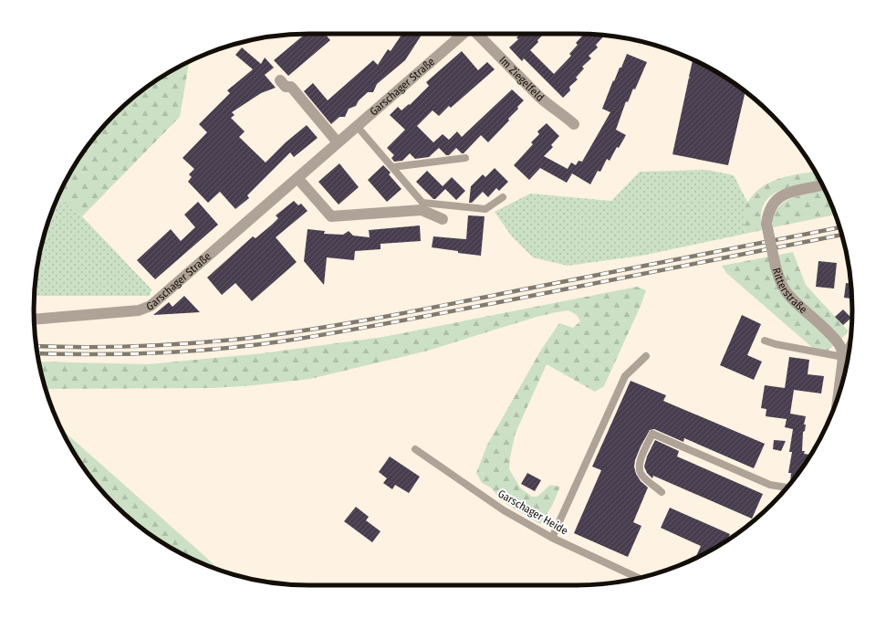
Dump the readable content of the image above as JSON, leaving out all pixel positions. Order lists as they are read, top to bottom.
{
  "streets": {
    "street": ["Im Ziegelfeld", "Garschager Straße", "Ritterstraße"],
    "lane": ["Garschager Heide"]
  }
}
